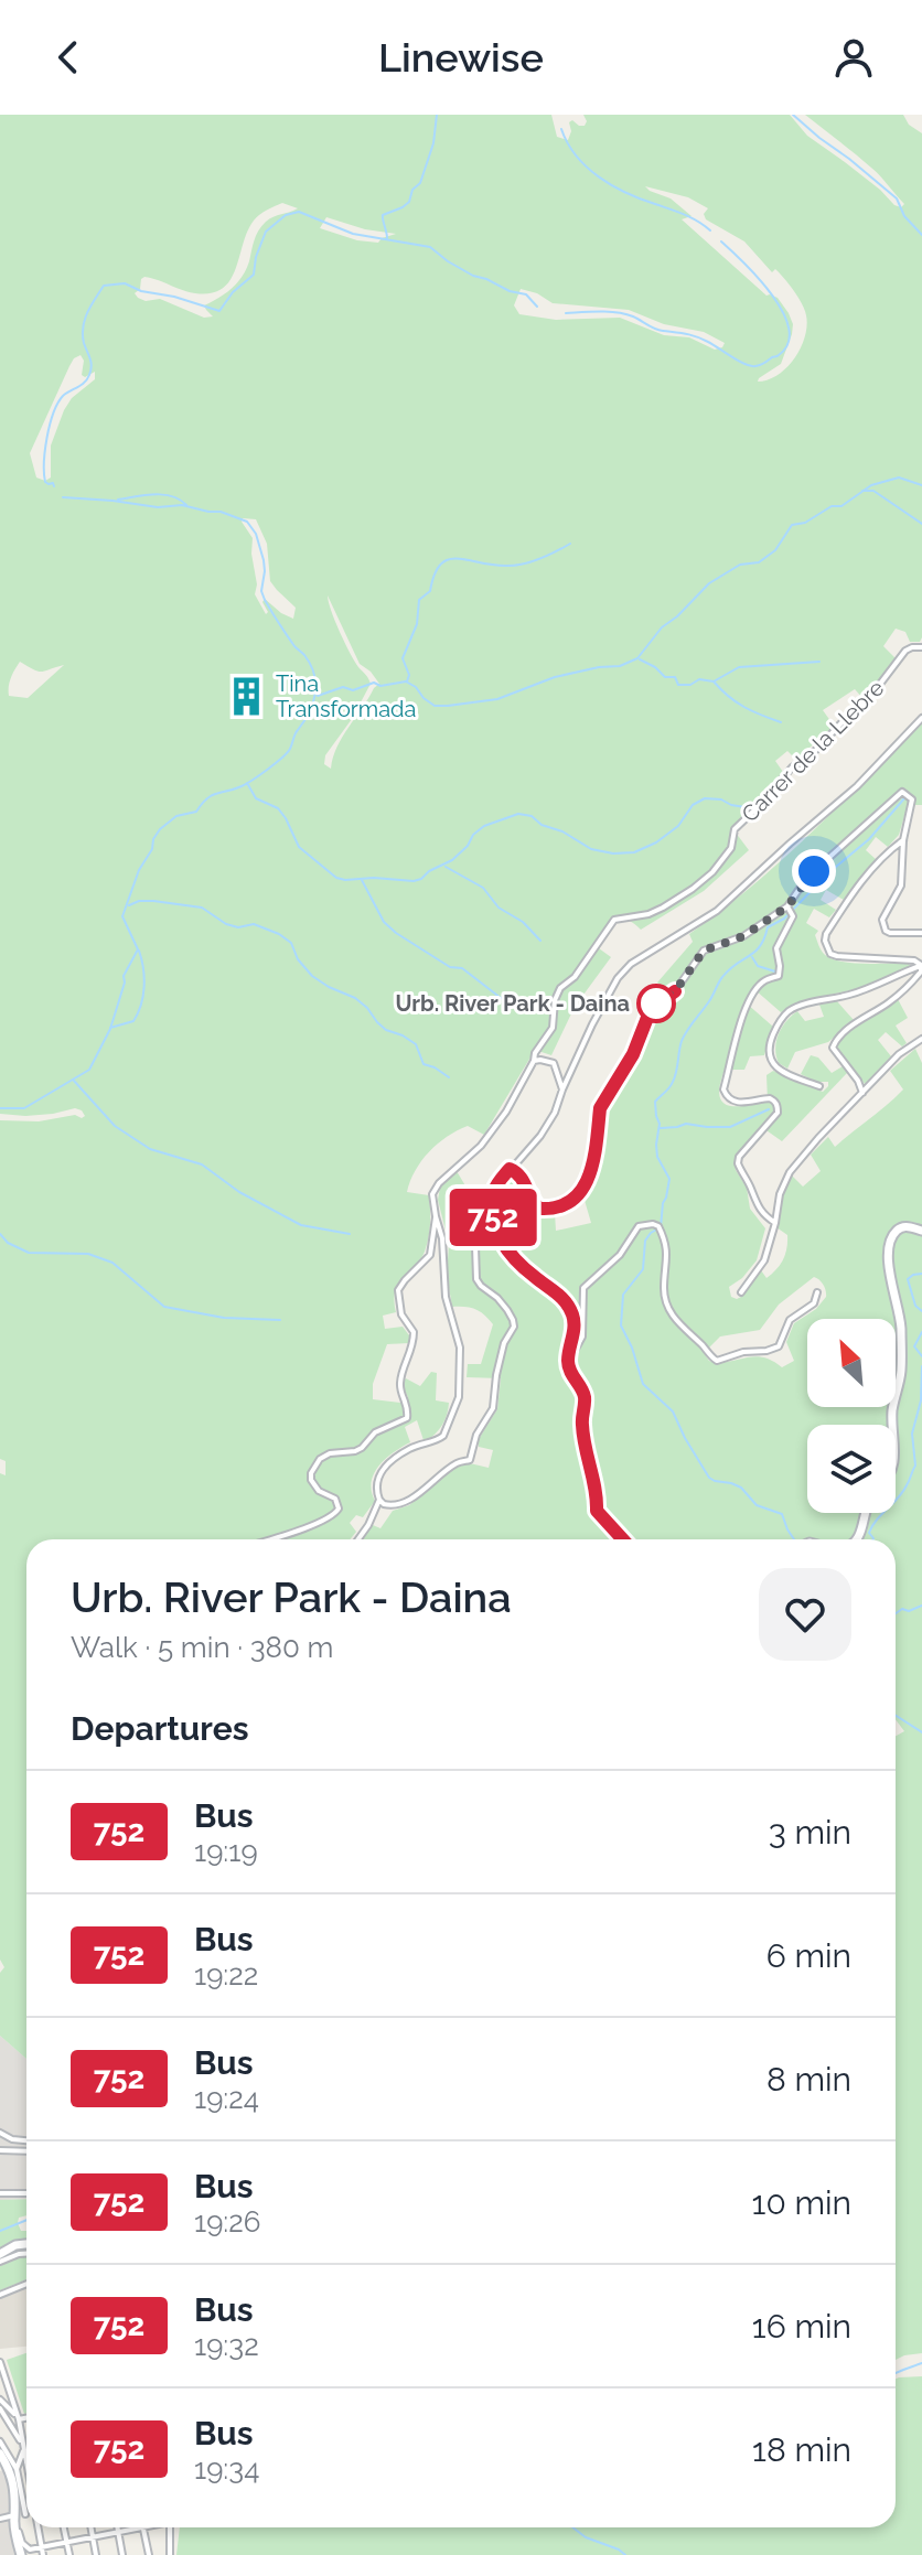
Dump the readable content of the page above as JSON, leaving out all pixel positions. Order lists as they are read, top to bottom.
{
  "streets": {
    "street": ["Carrer de la Llebre"]
  },
  "places": {
    "building": ["Tina Transformada"],
    "other": ["Urb. River Park - Daina"]
  },
  "lines": ["bus line 752"],
  "north": "top left",
  "page": {
    "header": "Linewise",
    "on_map": "752",
    "heading": [
      ["Urb. River Park - Daina", "Walk · 5 min · 380 m"],
      "Departures"
    ],
    "list": [
      {
        "mark": "752",
        "name": "Bus",
        "note": "19:19",
        "value": "3 min"
      },
      {
        "mark": "752",
        "name": "Bus",
        "note": "19:22",
        "value": "6 min"
      },
      {
        "mark": "752",
        "name": "Bus",
        "note": "19:24",
        "value": "8 min"
      },
      {
        "mark": "752",
        "name": "Bus",
        "note": "19:26",
        "value": "10 min"
      },
      {
        "mark": "752",
        "name": "Bus",
        "note": "19:32",
        "value": "16 min"
      },
      {
        "mark": "752",
        "name": "Bus",
        "note": "19:34",
        "value": "18 min"
      }
    ]
  }
}
